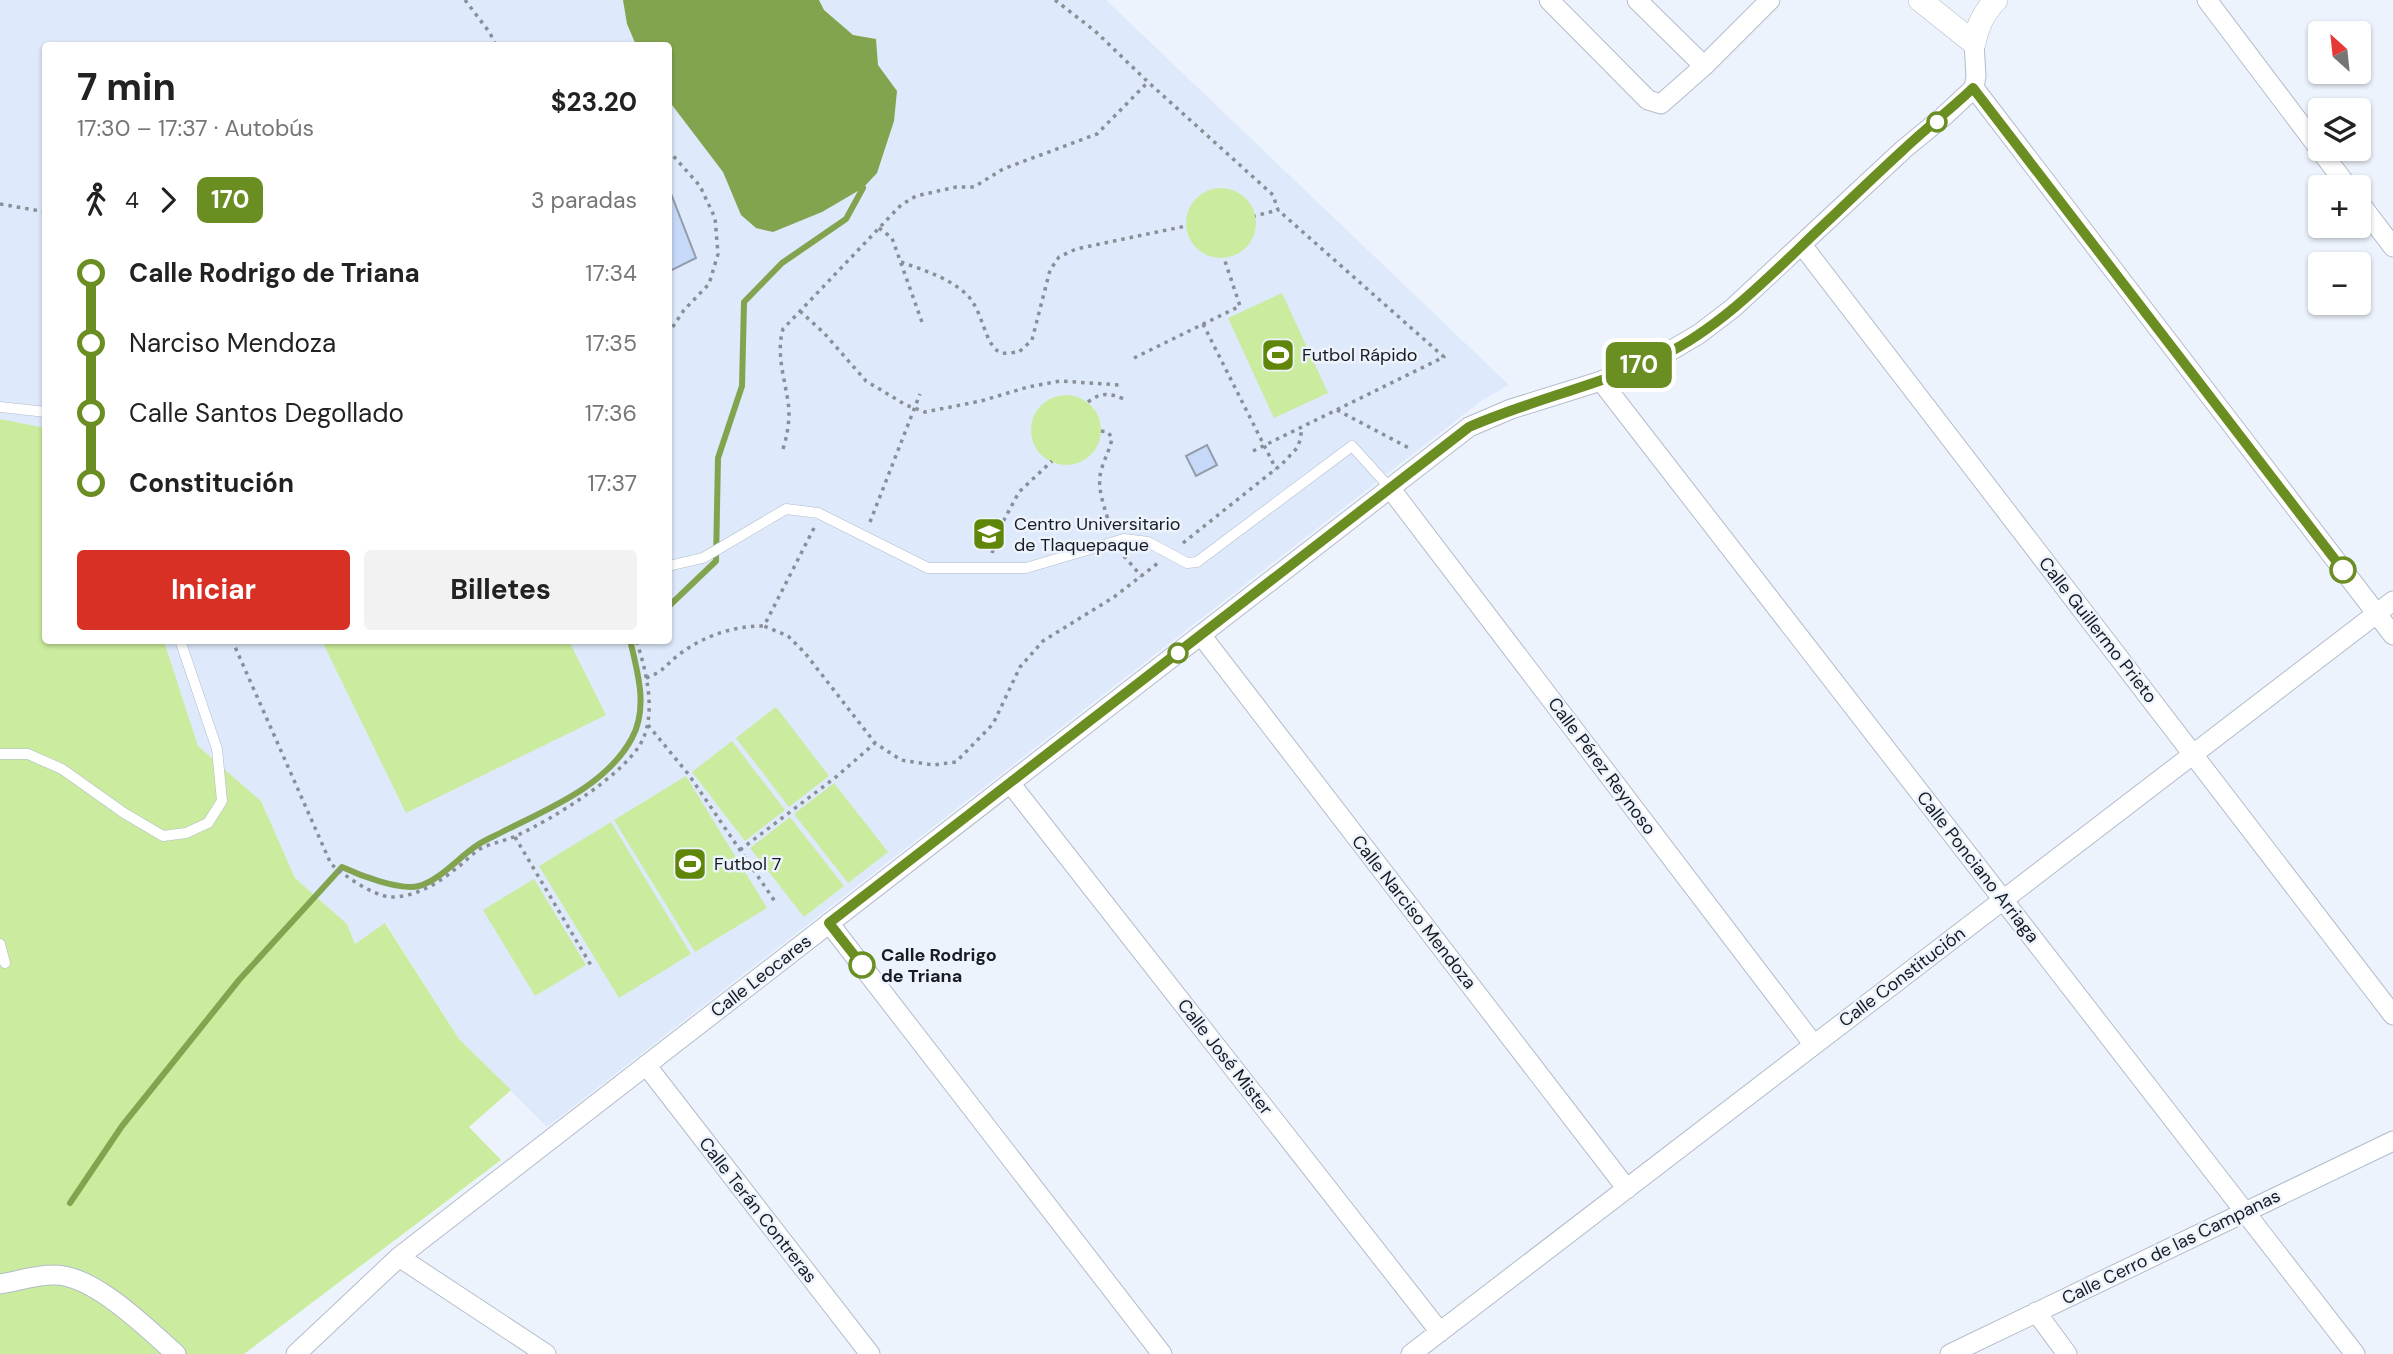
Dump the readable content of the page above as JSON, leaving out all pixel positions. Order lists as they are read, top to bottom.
{
  "streets": {
    "street": [
      "Calle Guillermo Prieto",
      "Calle Pérez Reynoso",
      "Calle Ponciano Arriaga",
      "Calle Narciso Mendoza",
      "Calle Leocares",
      "Calle Constitución",
      "Calle José Mister",
      "Calle Terán Contreras",
      "Calle Cerro de las Campanas"
    ]
  },
  "crossings": [
    ["Calle Guillermo Prieto", "Calle Leocares"],
    ["Calle Guillermo Prieto", "Calle Constitución"],
    ["Calle Pérez Reynoso", "Calle Leocares"],
    ["Calle Pérez Reynoso", "Calle Constitución"],
    ["Calle Ponciano Arriaga", "Calle Leocares"],
    ["Calle Ponciano Arriaga", "Calle Constitución"],
    ["Calle Ponciano Arriaga", "Calle Cerro de las Campanas"],
    ["Calle Narciso Mendoza", "Calle Leocares"],
    ["Calle Narciso Mendoza", "Calle Constitución"],
    ["Calle Leocares", "Calle José Mister"],
    ["Calle Leocares", "Calle Terán Contreras"],
    ["Calle Constitución", "Calle José Mister"]
  ],
  "places": {
    "sports": ["Futbol Rápido", "Futbol 7"],
    "school or university": ["Centro Universitario de Tlaquepaque"],
    "other": ["Calle Rodrigo de Triana"]
  },
  "lines": ["bus line 170"],
  "north": "top left",
  "page": {
    "on_map": "170",
    "map_buttons": ["+", "−"],
    "heading": ["7 min", "17:30 – 17:37 · Autobús", "$23.20"],
    "legs": ["4", "170", "3 paradas"],
    "list": [
      {
        "name": "Calle Rodrigo de Triana",
        "value": "17:34"
      },
      {
        "name": "Narciso Mendoza",
        "value": "17:35"
      },
      {
        "name": "Calle Santos Degollado",
        "value": "17:36"
      },
      {
        "name": "Constitución",
        "value": "17:37"
      }
    ],
    "buttons": ["Iniciar", "Billetes"]
  }
}
